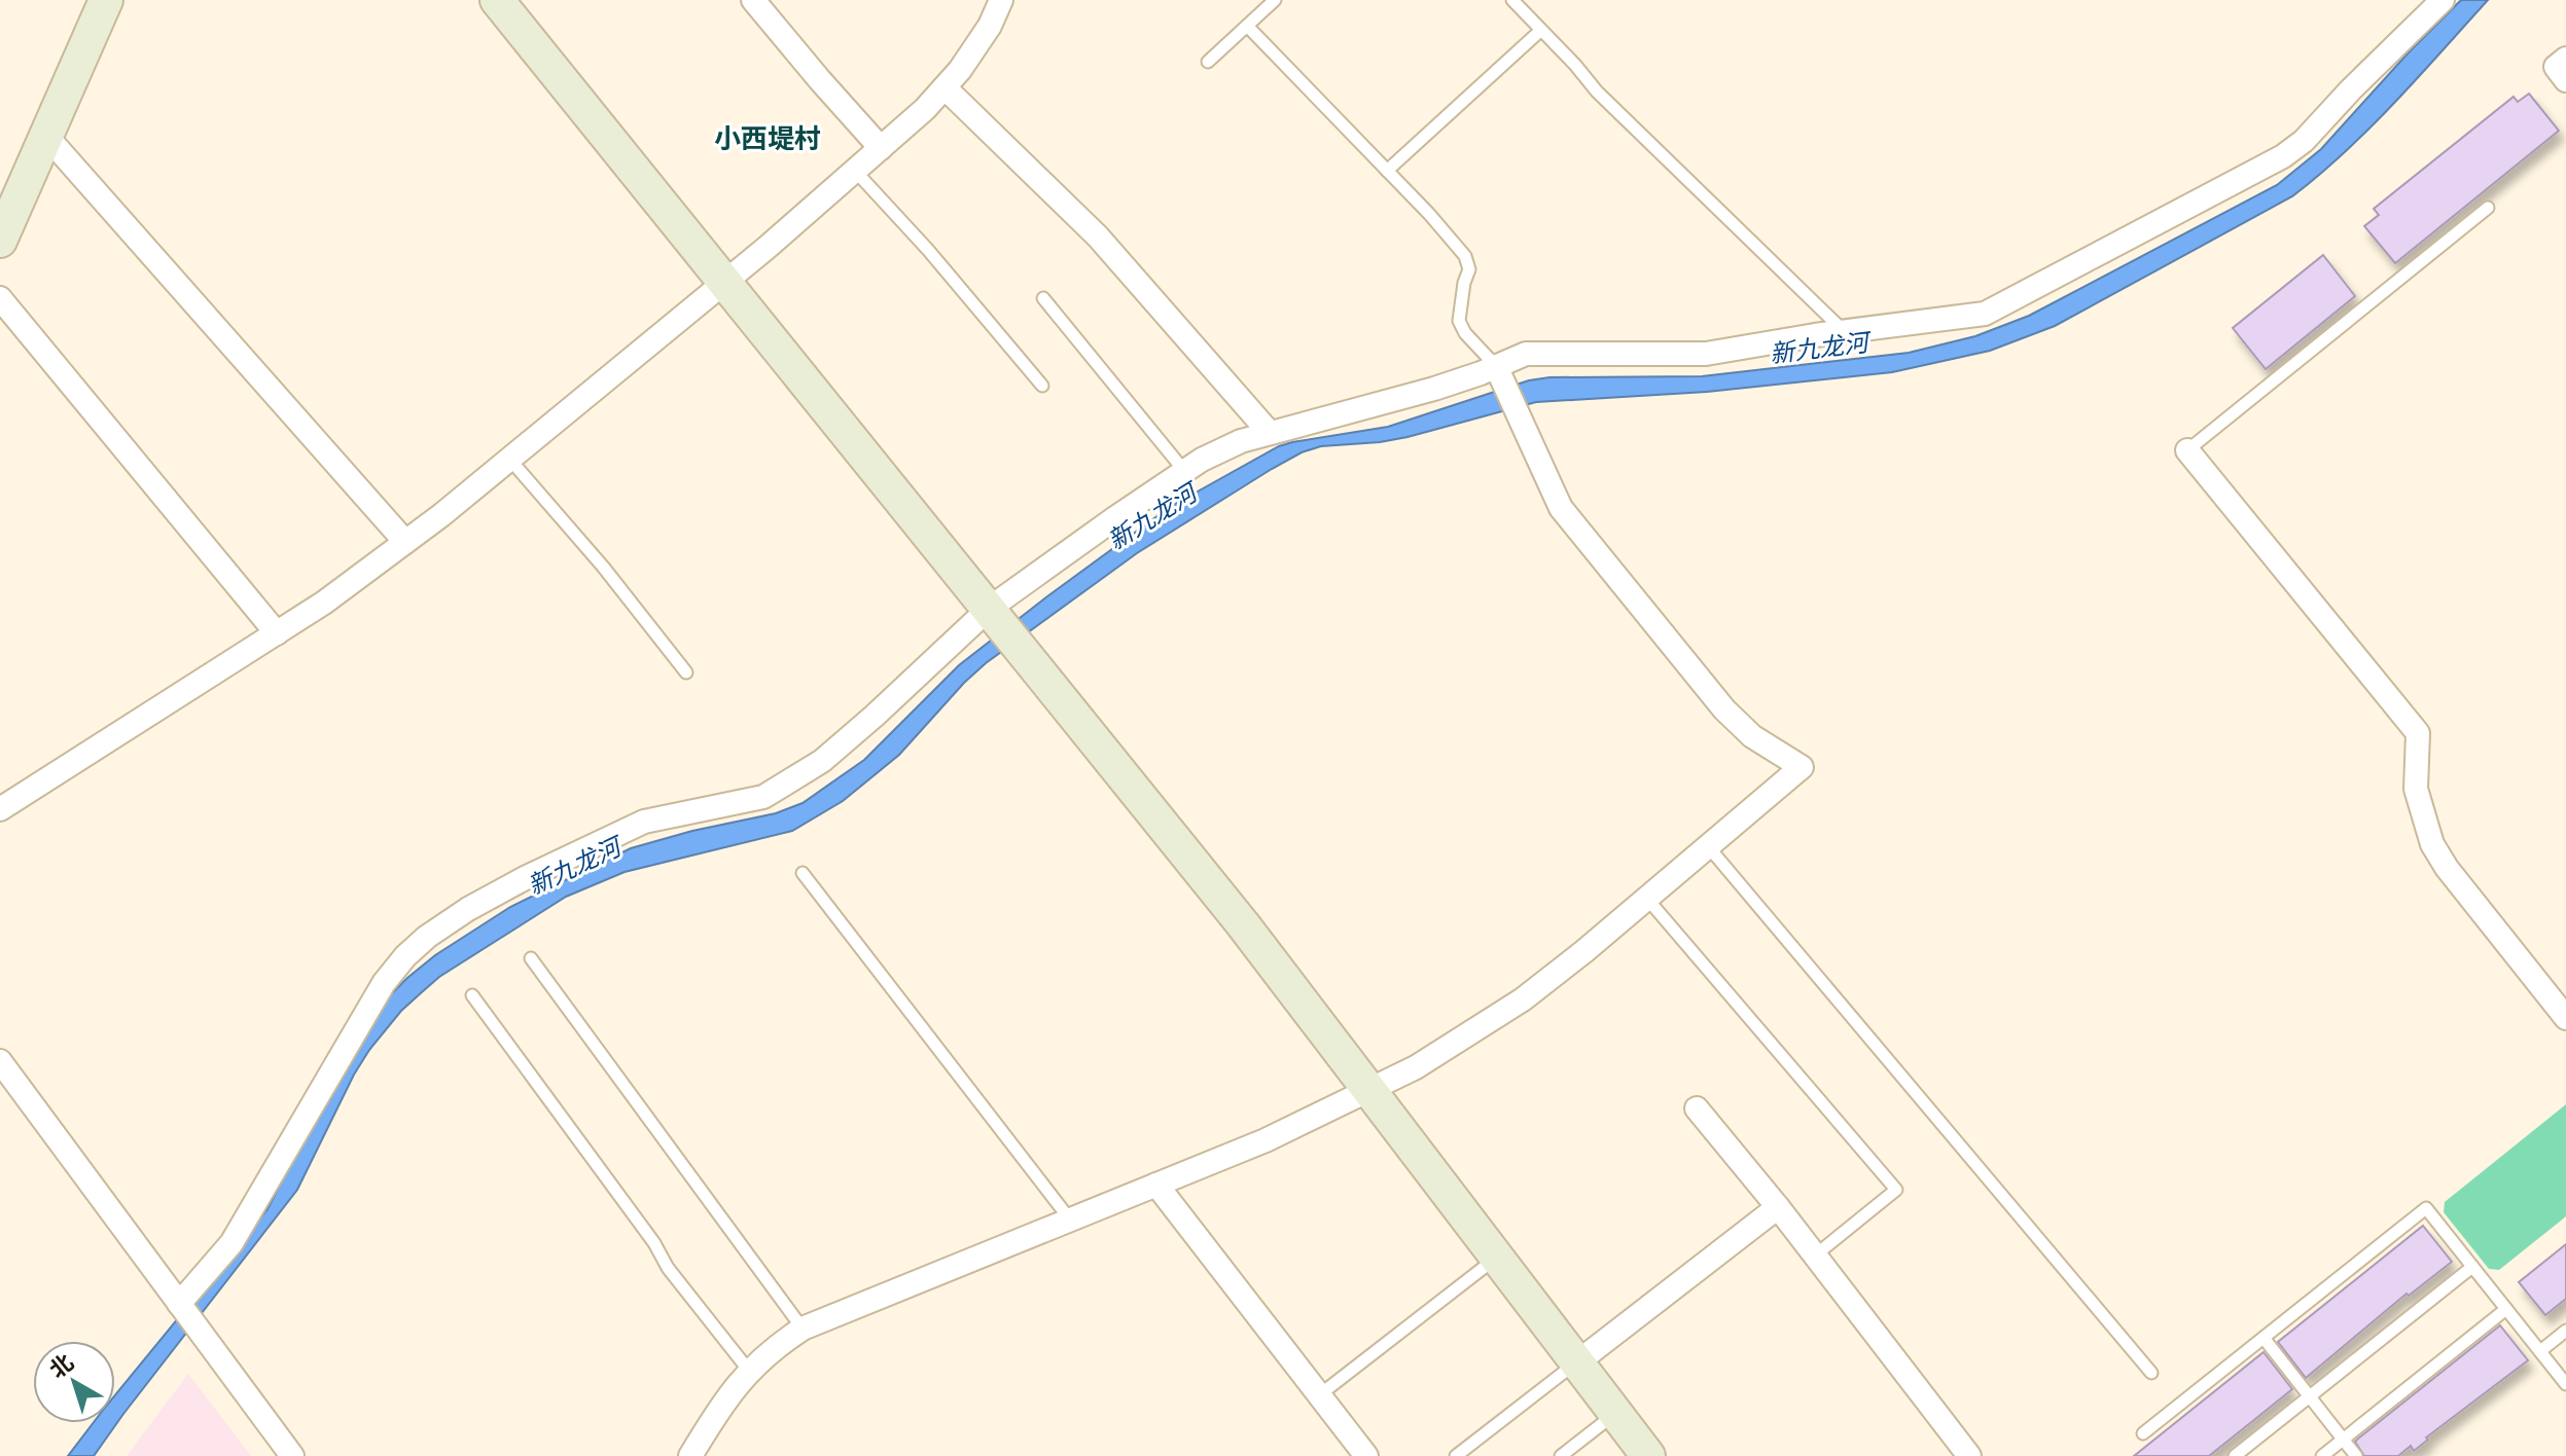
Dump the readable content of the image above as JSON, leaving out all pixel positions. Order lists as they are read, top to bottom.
{
  "districts": ["小西堤村"],
  "water": ["新九龙河"],
  "north": "top left"
}
